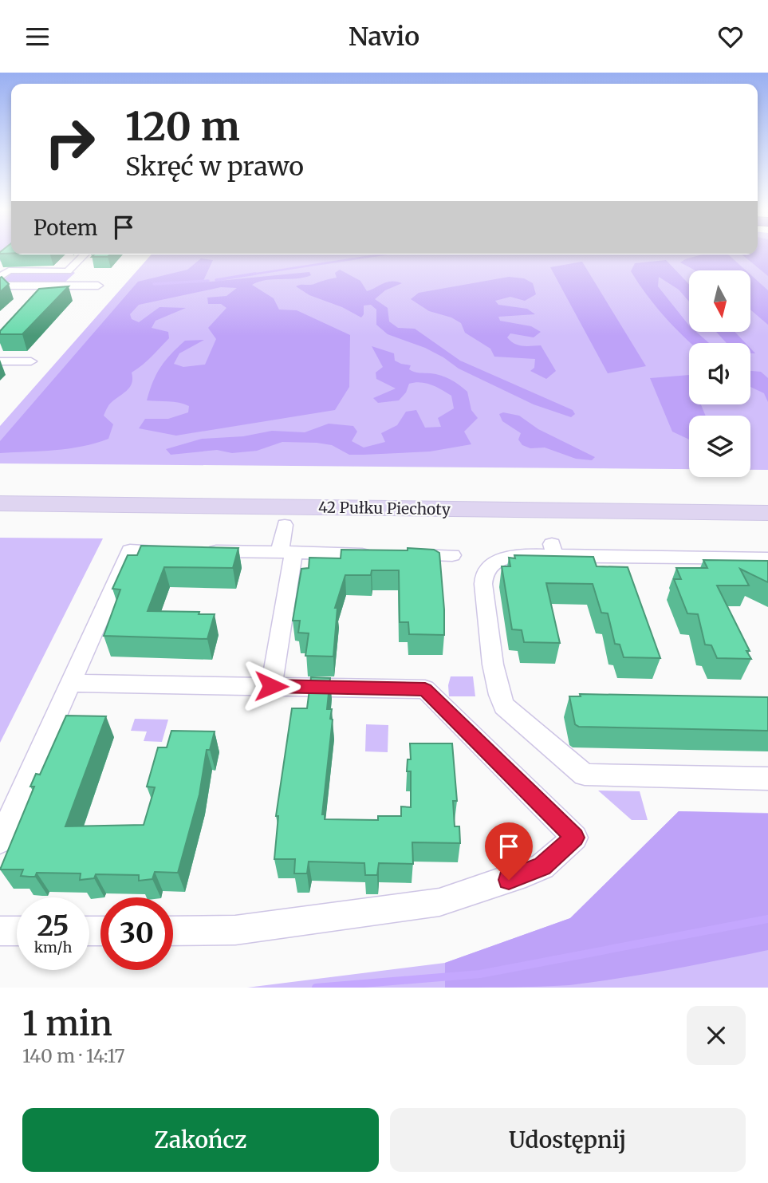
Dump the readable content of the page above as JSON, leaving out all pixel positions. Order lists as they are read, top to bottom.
{
  "streets": {
    "street": ["42 Pułku Piechoty"]
  },
  "north": "bottom",
  "page": {
    "header": "Navio",
    "turn": ["120 m", "Skręć w prawo"],
    "then": "Potem",
    "speed": "25 km/h",
    "limit": "30",
    "heading": ["1 min", "140 m · 14:17"],
    "buttons": ["Zakończ", "Udostępnij"]
  }
}
